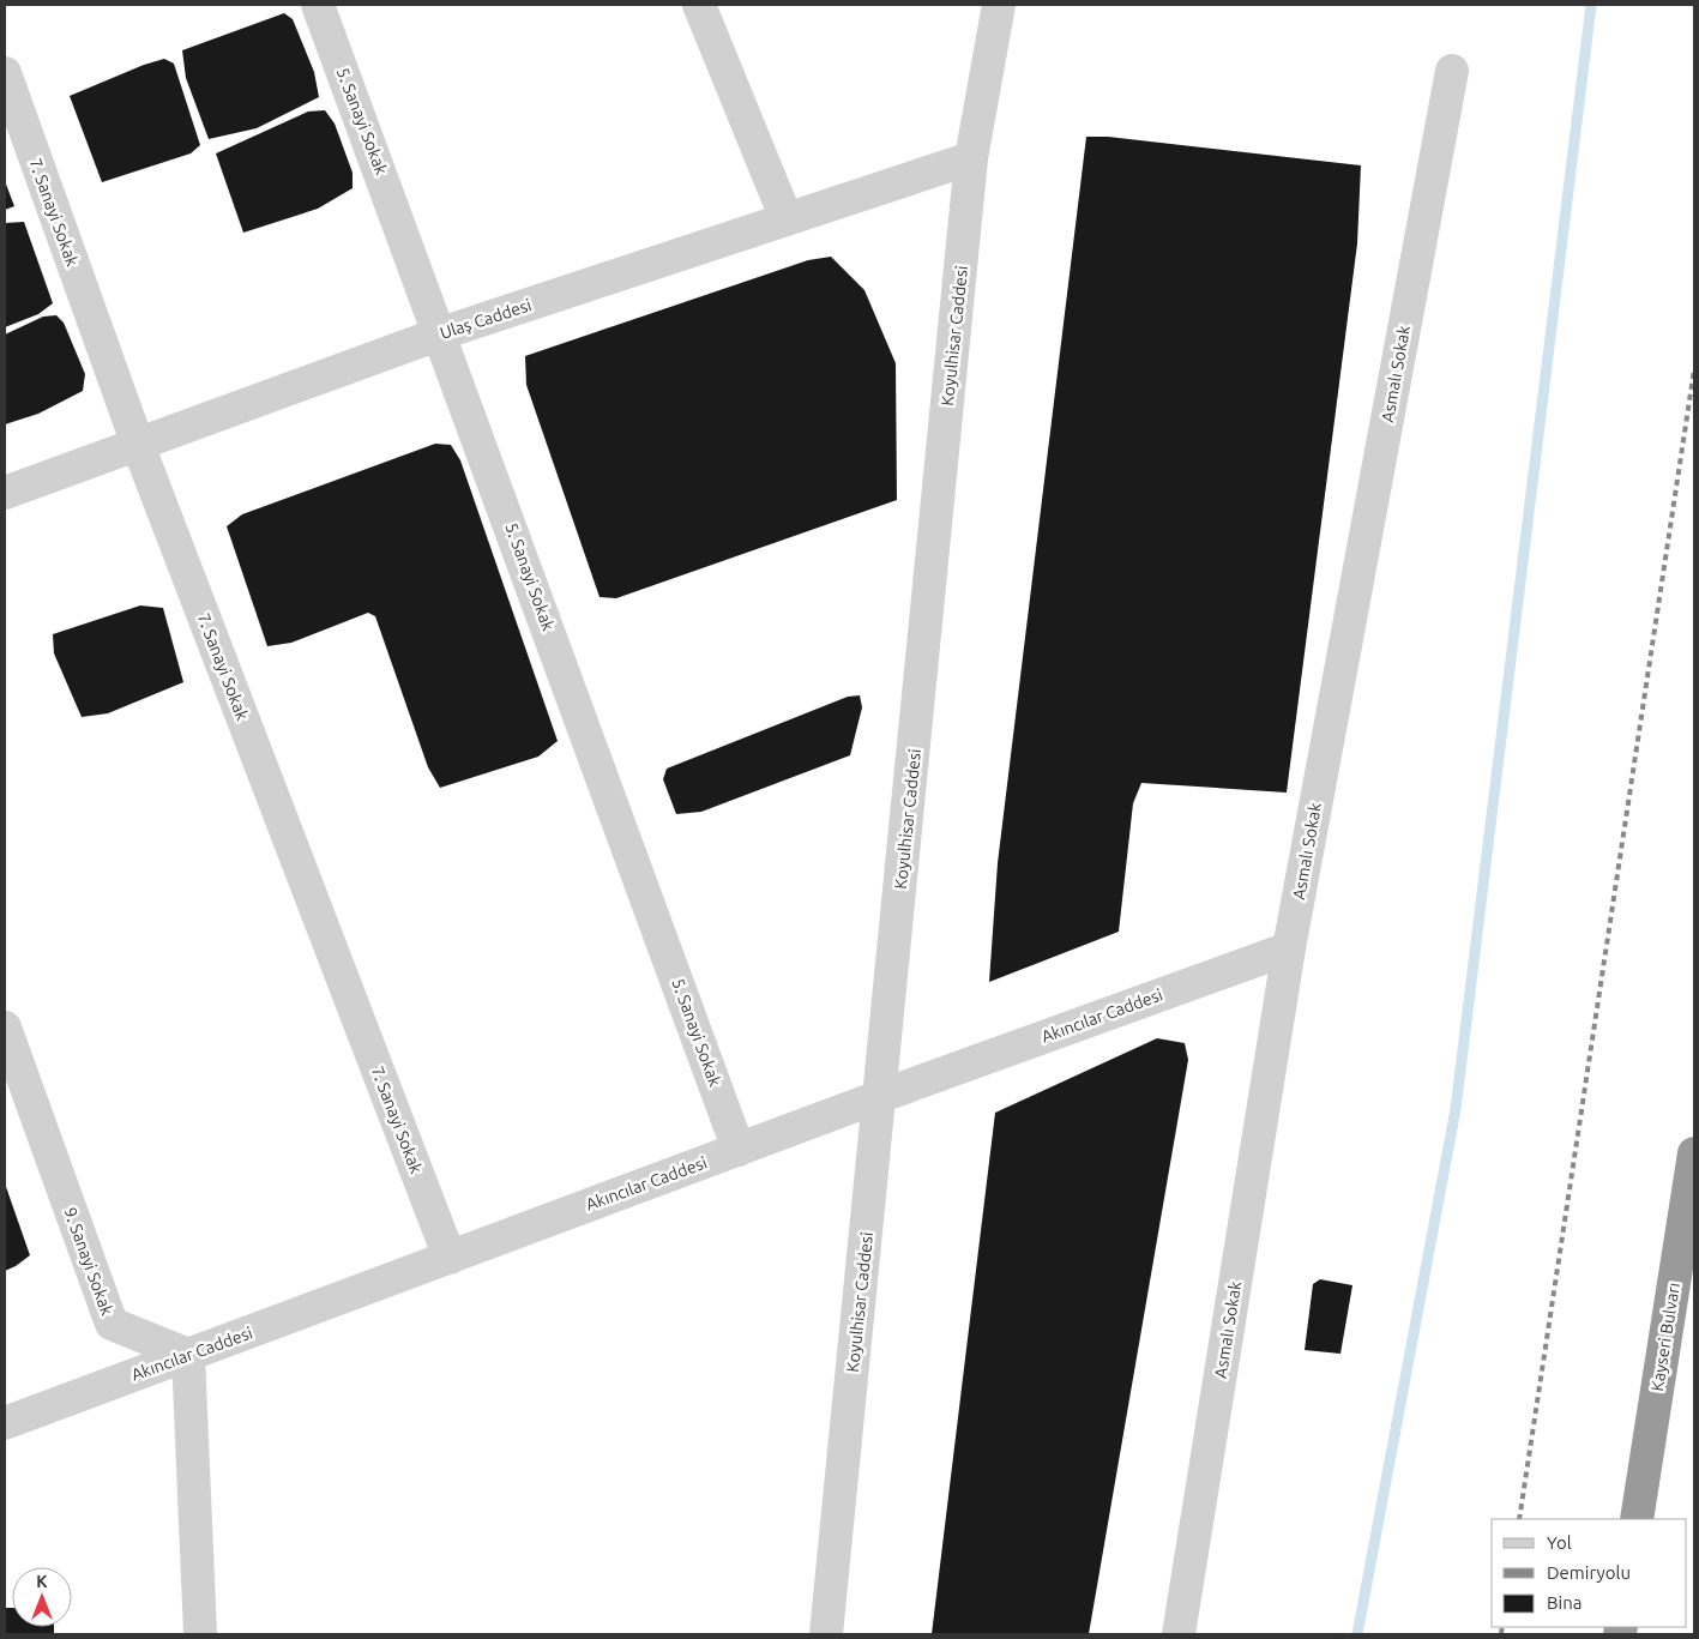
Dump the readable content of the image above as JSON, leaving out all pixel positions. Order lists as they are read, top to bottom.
{
  "streets": {
    "highway": ["Kayseri Bulvarı"],
    "street": [
      "5. Sanayi Sokak",
      "7. Sanayi Sokak",
      "Ulaş Caddesi",
      "Koyulhisar Caddesi",
      "Asmalı Sokak",
      "Akıncılar Caddesi",
      "9. Sanayi Sokak"
    ]
  },
  "crossings": [
    ["5. Sanayi Sokak", "Ulaş Caddesi"],
    ["5. Sanayi Sokak", "Akıncılar Caddesi"],
    ["7. Sanayi Sokak", "Ulaş Caddesi"],
    ["7. Sanayi Sokak", "Akıncılar Caddesi"],
    ["Ulaş Caddesi", "Koyulhisar Caddesi"],
    ["Koyulhisar Caddesi", "Akıncılar Caddesi"],
    ["Asmalı Sokak", "Akıncılar Caddesi"],
    ["Akıncılar Caddesi", "9. Sanayi Sokak"]
  ],
  "legend": ["Yol", "Demiryolu", "Bina"],
  "north": "top"
}
